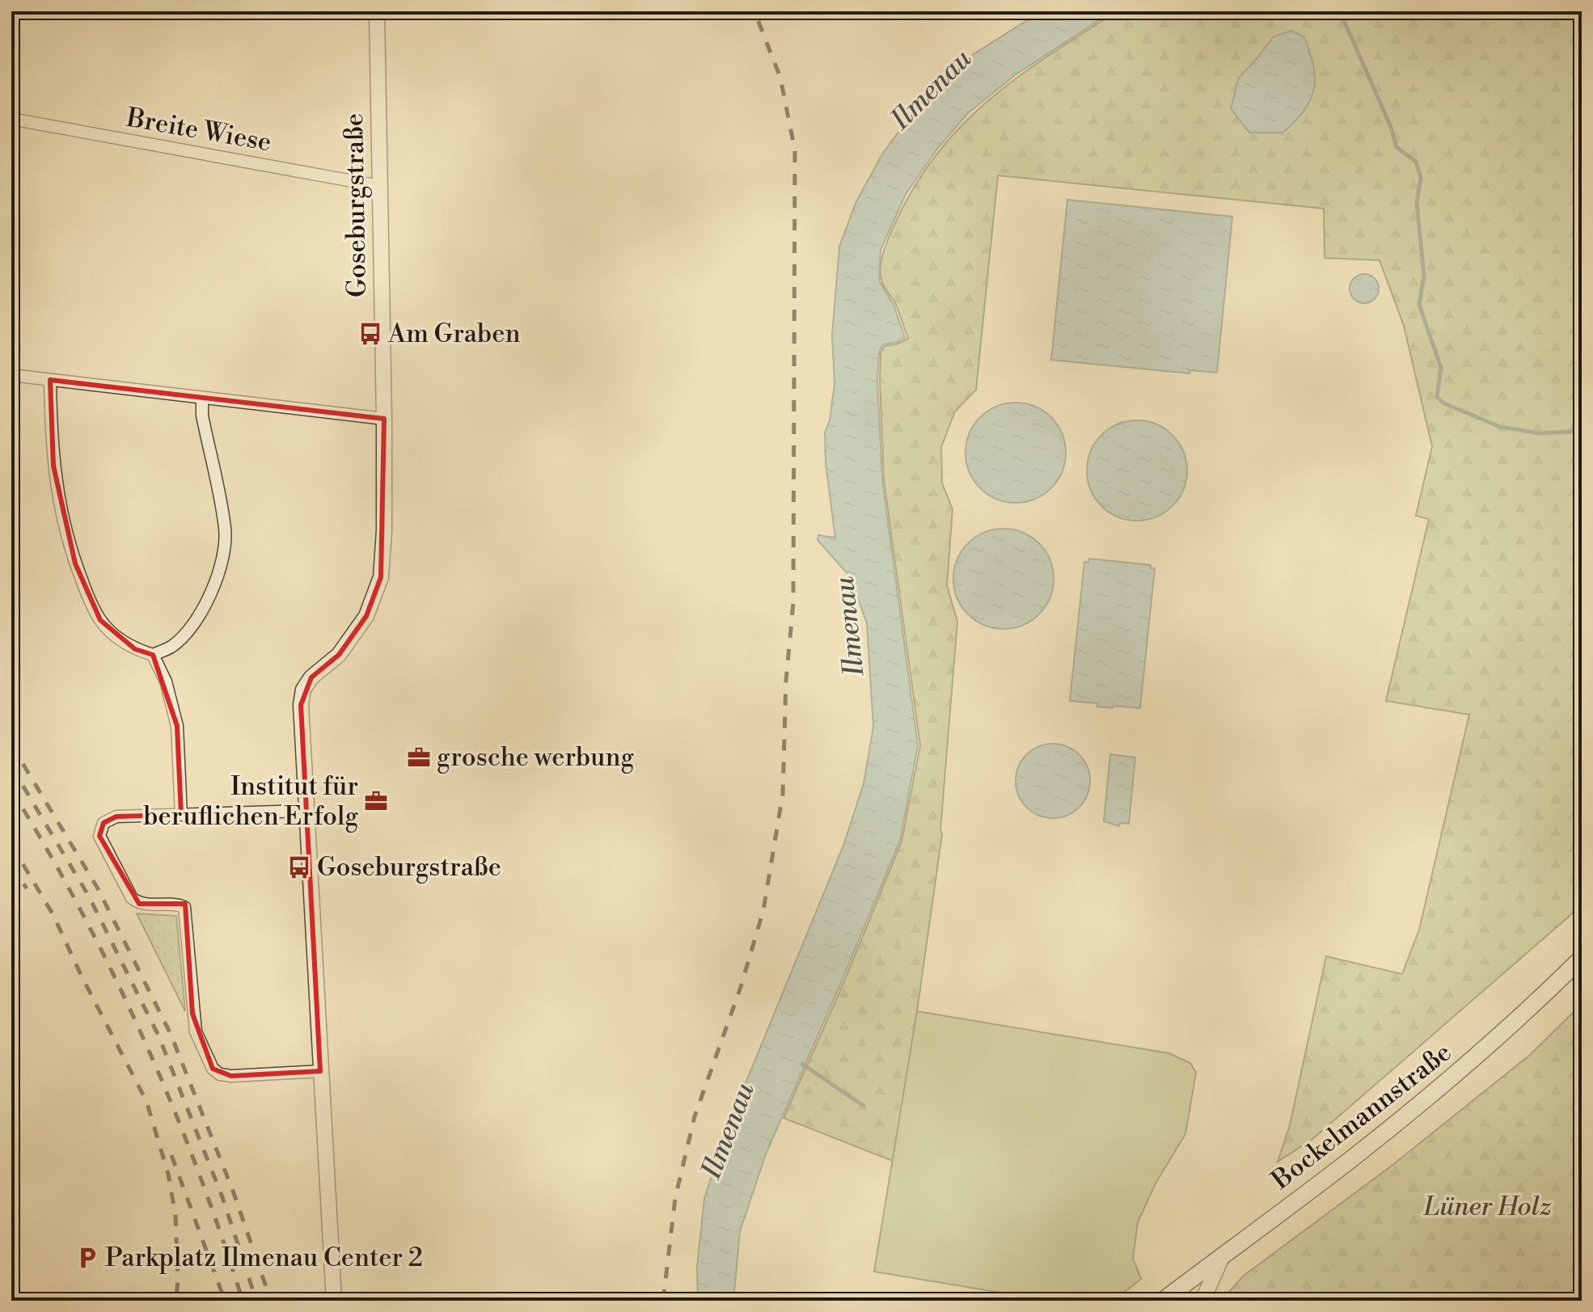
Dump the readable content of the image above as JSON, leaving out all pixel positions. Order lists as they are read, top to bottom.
{
  "streets": {
    "main road": ["Bockelmannstraße"],
    "street": ["Breite Wiese", "Goseburgstraße"]
  },
  "crossings": [
    ["Breite Wiese", "Goseburgstraße"]
  ],
  "water": ["Ilmenau"],
  "parks": ["Lüner Holz"],
  "places": {
    "bus stop": ["Am Graben", "Goseburgstraße"],
    "office": ["grosche werbung", "Institut für beruflichen Erfolg"],
    "parking": ["Parkplatz Ilmenau Center 2"]
  }
}
